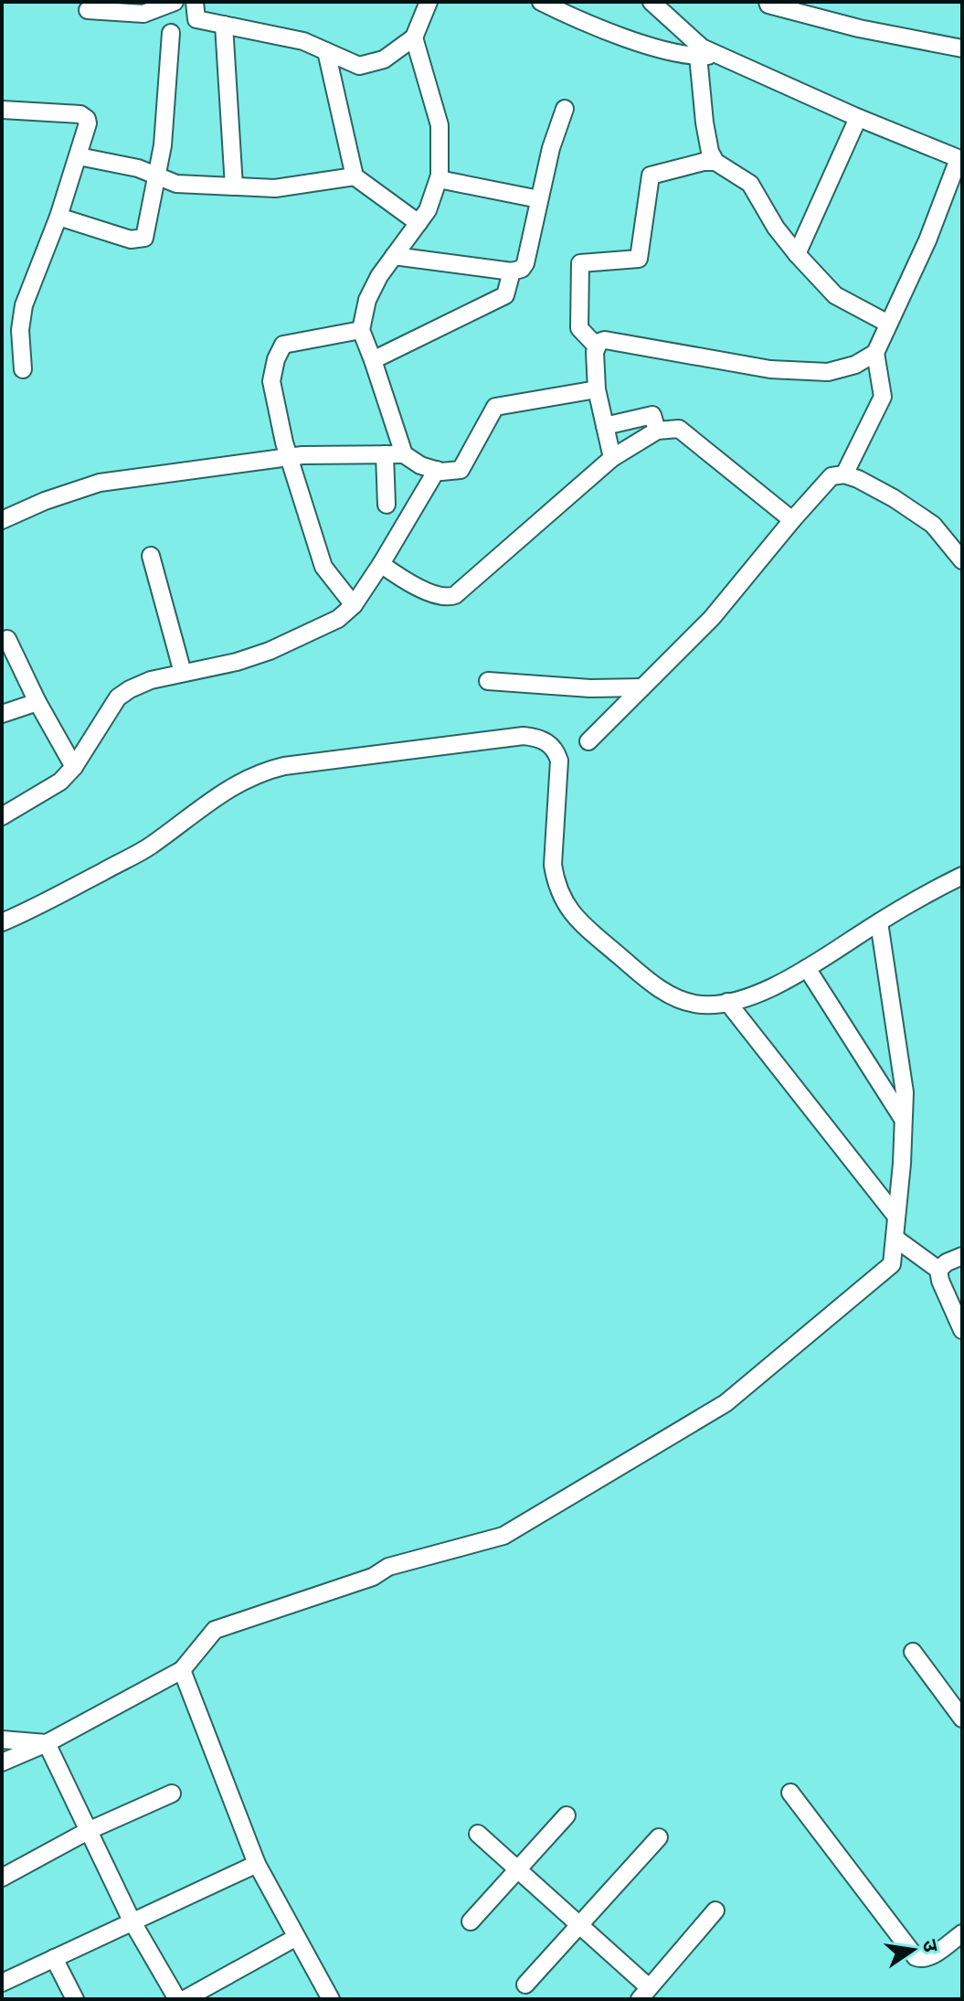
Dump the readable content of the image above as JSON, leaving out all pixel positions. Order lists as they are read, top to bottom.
{
  "north": "right"
}
